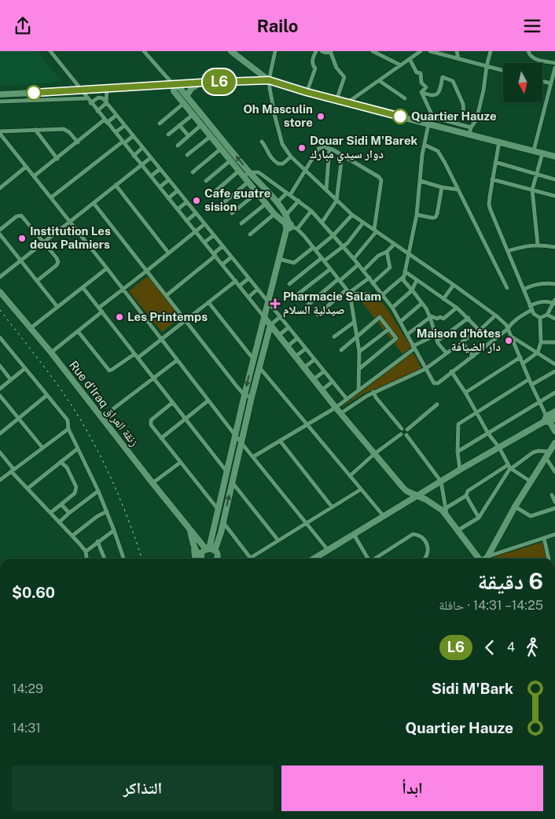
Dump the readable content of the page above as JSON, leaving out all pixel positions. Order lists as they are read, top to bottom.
{
  "streets": {
    "street": ["Rue d'Iraq زنقة العراق"]
  },
  "places": {
    "other": [
      "Oh Masculin store",
      "Quartier Hauze",
      "Douar Sidi M'Barek دوار سيدي مبارك",
      "Cafe guatre sision",
      "Institution Les deux Palmiers",
      "Les Printemps",
      "Maison d'hôtes دار الضيافة"
    ],
    "health": ["Pharmacie Salam صيدلية السلام"]
  },
  "lines": ["bus line L6"],
  "north": "bottom",
  "page": {
    "header": "Railo",
    "on_map": "L6",
    "heading": ["6 دقيقة", "14:25 – 14:31 · حافلة", "$0.60"],
    "legs": ["4", "L6"],
    "list": [
      {
        "name": "Sidi M'Bark",
        "value": "14:29"
      },
      {
        "name": "Quartier Hauze",
        "value": "14:31"
      }
    ],
    "buttons": ["ابدأ", "التذاكر"]
  }
}
